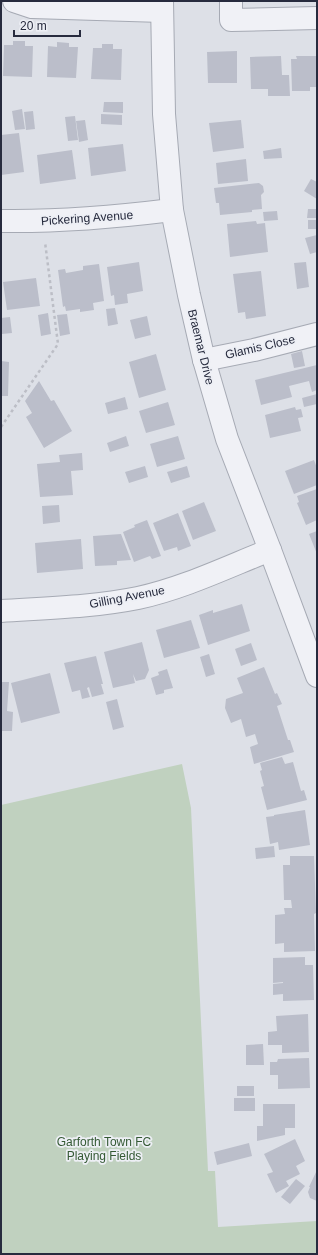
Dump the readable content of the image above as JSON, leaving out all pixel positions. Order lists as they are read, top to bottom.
{
  "streets": {
    "street": [
      "Pickering Avenue",
      "Braemar Drive",
      "Glamis Close",
      "Gilling Avenue"
    ]
  },
  "crossings": [
    ["Pickering Avenue", "Braemar Drive"],
    ["Braemar Drive", "Glamis Close"],
    ["Braemar Drive", "Gilling Avenue"]
  ],
  "parks": ["Garforth Town FC Playing Fields"],
  "scale_bar": "20 m"
}
